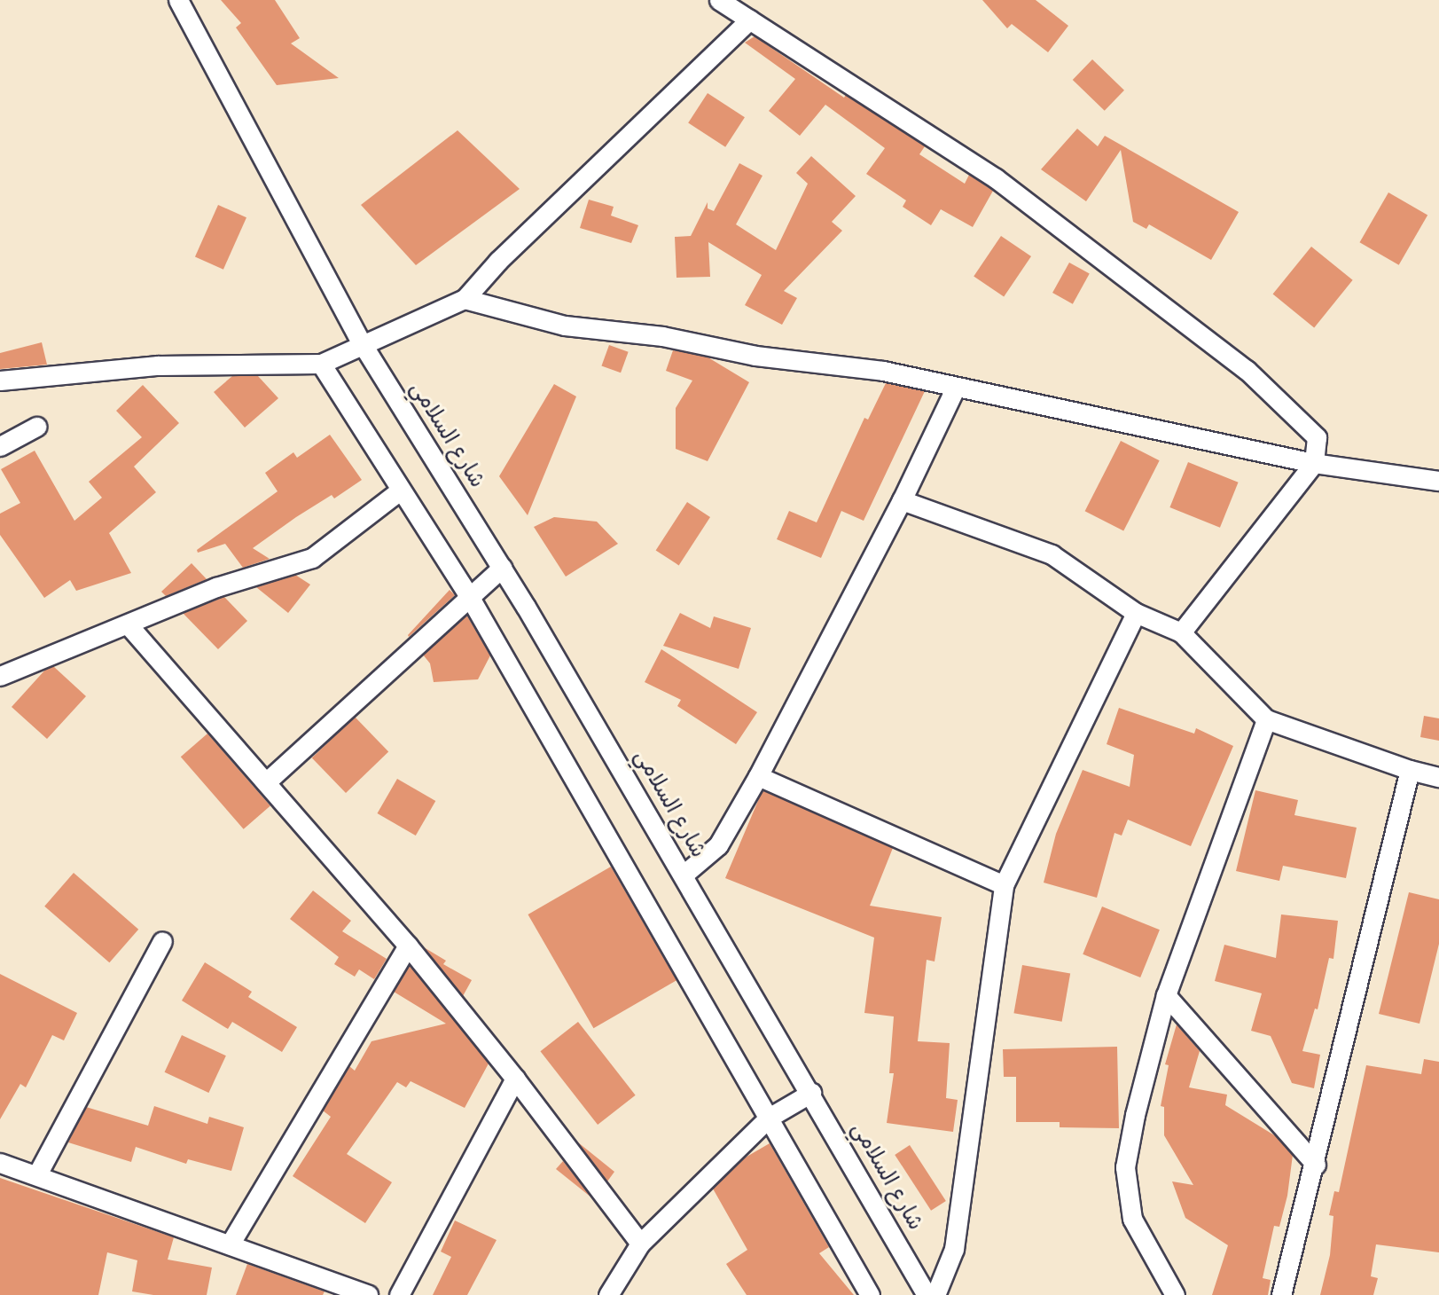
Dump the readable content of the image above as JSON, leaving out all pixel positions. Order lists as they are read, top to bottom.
{
  "streets": {
    "street": ["شارع السلامي"]
  }
}
